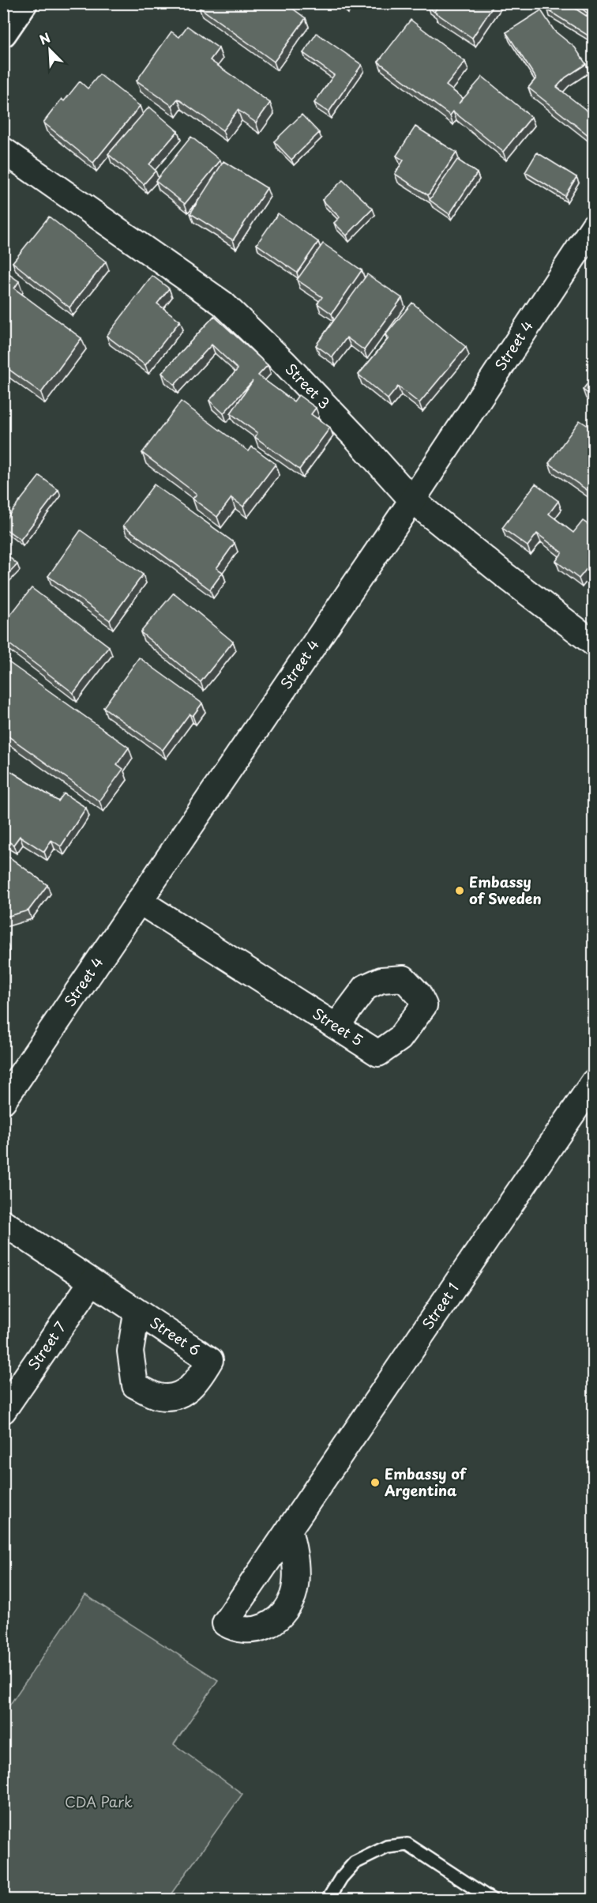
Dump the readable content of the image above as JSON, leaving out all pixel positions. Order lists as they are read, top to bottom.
{
  "streets": {
    "street": [
      "Street 4",
      "Street 3",
      "Street 5",
      "Street 1",
      "Street 6",
      "Street 7"
    ]
  },
  "crossings": [
    ["Street 4", "Street 3"],
    ["Street 4", "Street 5"],
    ["Street 6", "Street 7"]
  ],
  "parks": ["CDA Park"],
  "places": ["Embassy of Sweden", "Embassy of Argentina"],
  "north": "top left"
}
